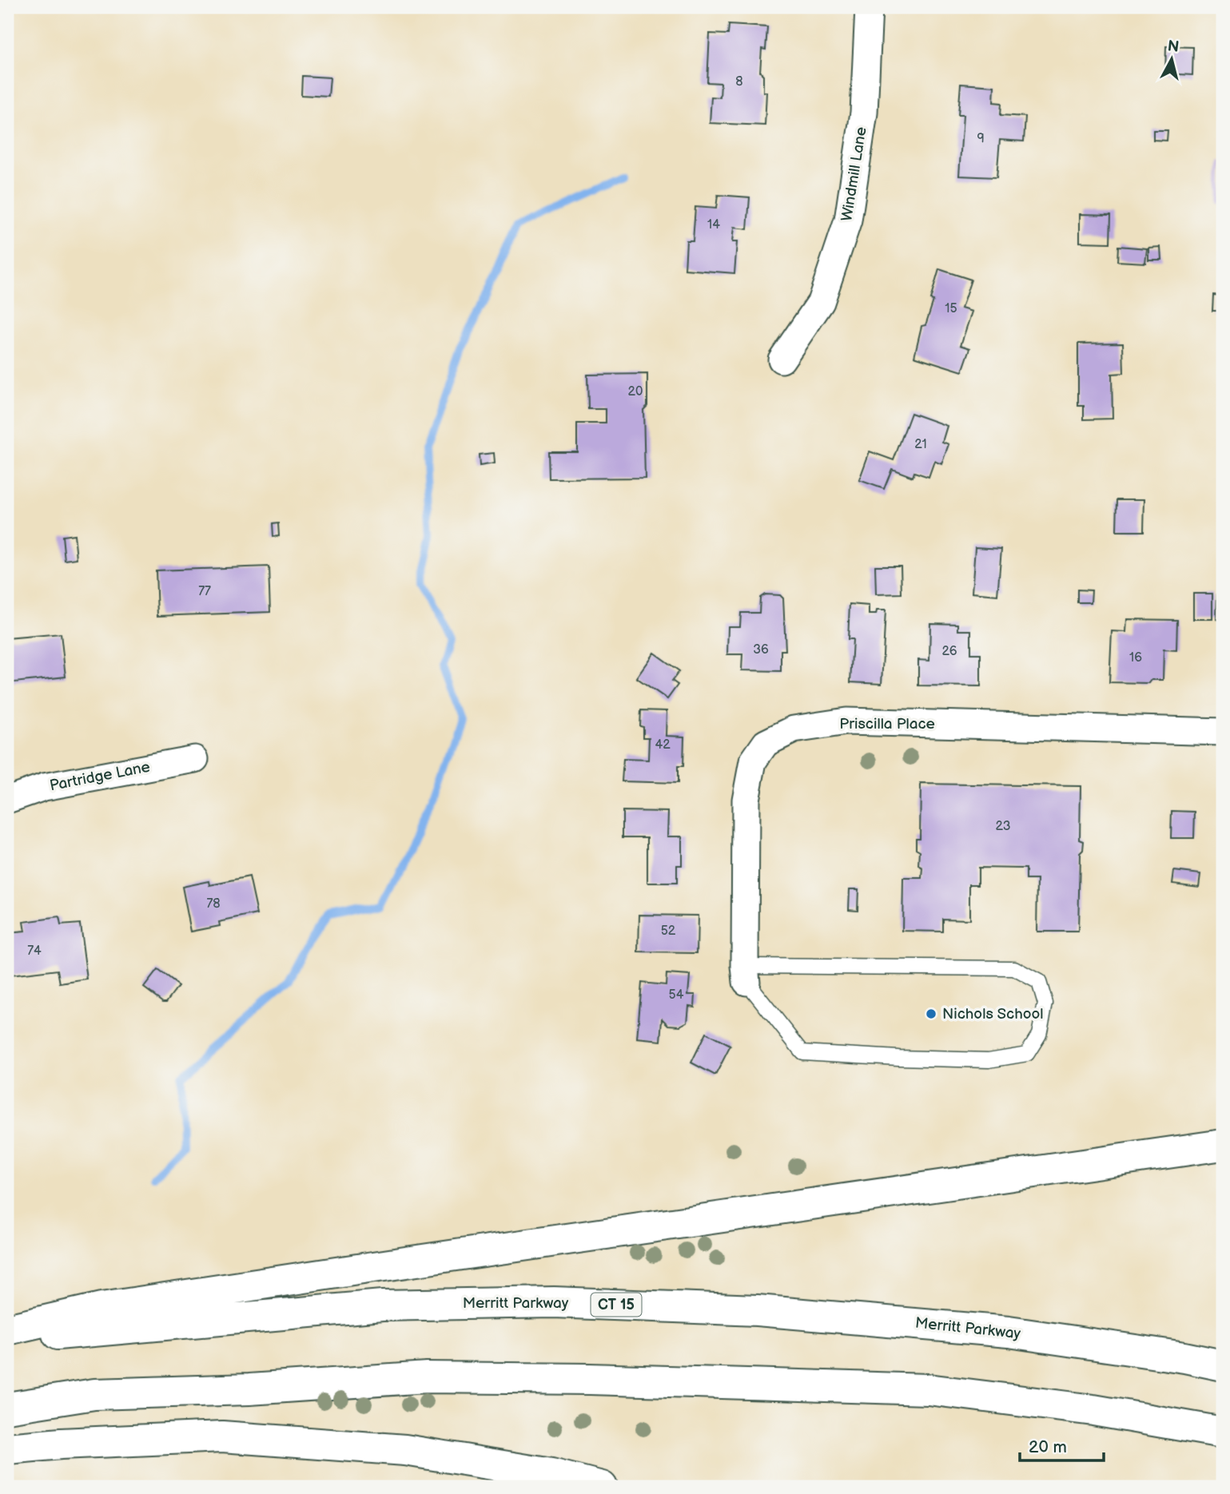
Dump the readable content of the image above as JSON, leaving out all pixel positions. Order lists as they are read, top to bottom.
{
  "streets": {
    "highway": ["Merritt Parkway", "CT 15"],
    "street": ["Windmill Lane", "Priscilla Place", "Partridge Lane"]
  },
  "places": ["Nichols School"],
  "house_numbers": [
    "8",
    "9",
    "14",
    "15",
    "20",
    "21",
    "77",
    "36",
    "26",
    "16",
    "42",
    "23",
    "78",
    "52",
    "74",
    "54"
  ],
  "scale_bar": "20 m",
  "north": "top"
}
